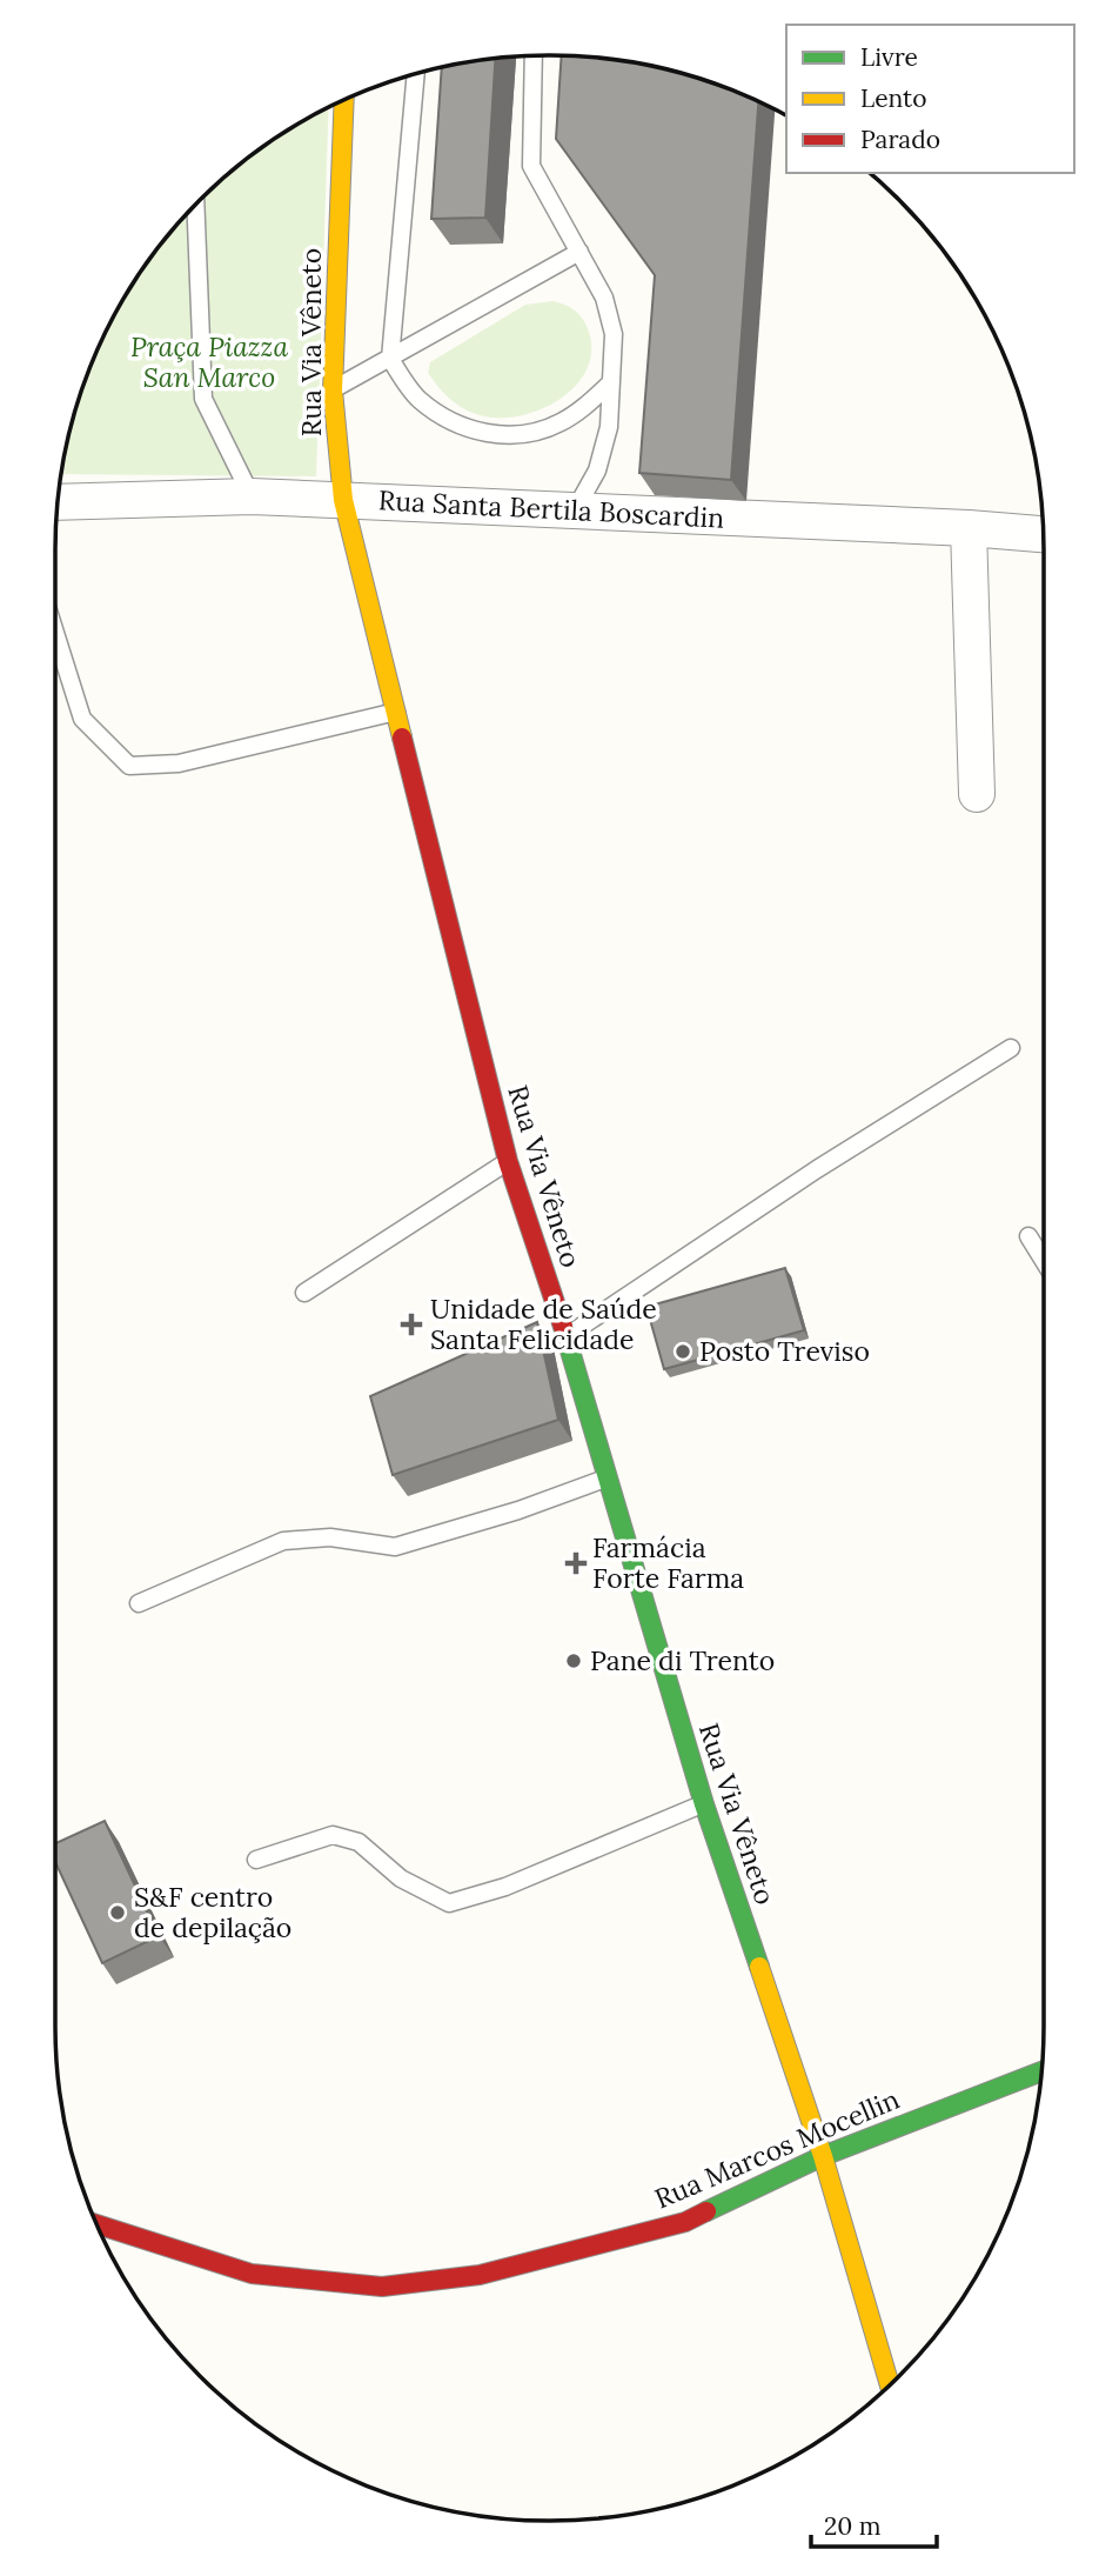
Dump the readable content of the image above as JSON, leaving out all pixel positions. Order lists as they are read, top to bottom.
{
  "streets": {
    "main road": ["Rua Via Vêneto", "Rua Marcos Mocellin"],
    "street": ["Rua Santa Bertila Boscardin"]
  },
  "crossings": [
    ["Rua Via Vêneto", "Rua Santa Bertila Boscardin"],
    ["Rua Via Vêneto", "Rua Marcos Mocellin"]
  ],
  "parks": ["Praça Piazza San Marco"],
  "places": {
    "health": ["Unidade de Saúde Santa Felicidade", "Farmácia Forte Farma"],
    "other": ["Posto Treviso", "Pane di Trento", "S&F centro de depilação"]
  },
  "legend": ["Livre", "Lento", "Parado"],
  "scale_bar": "20 m"
}
